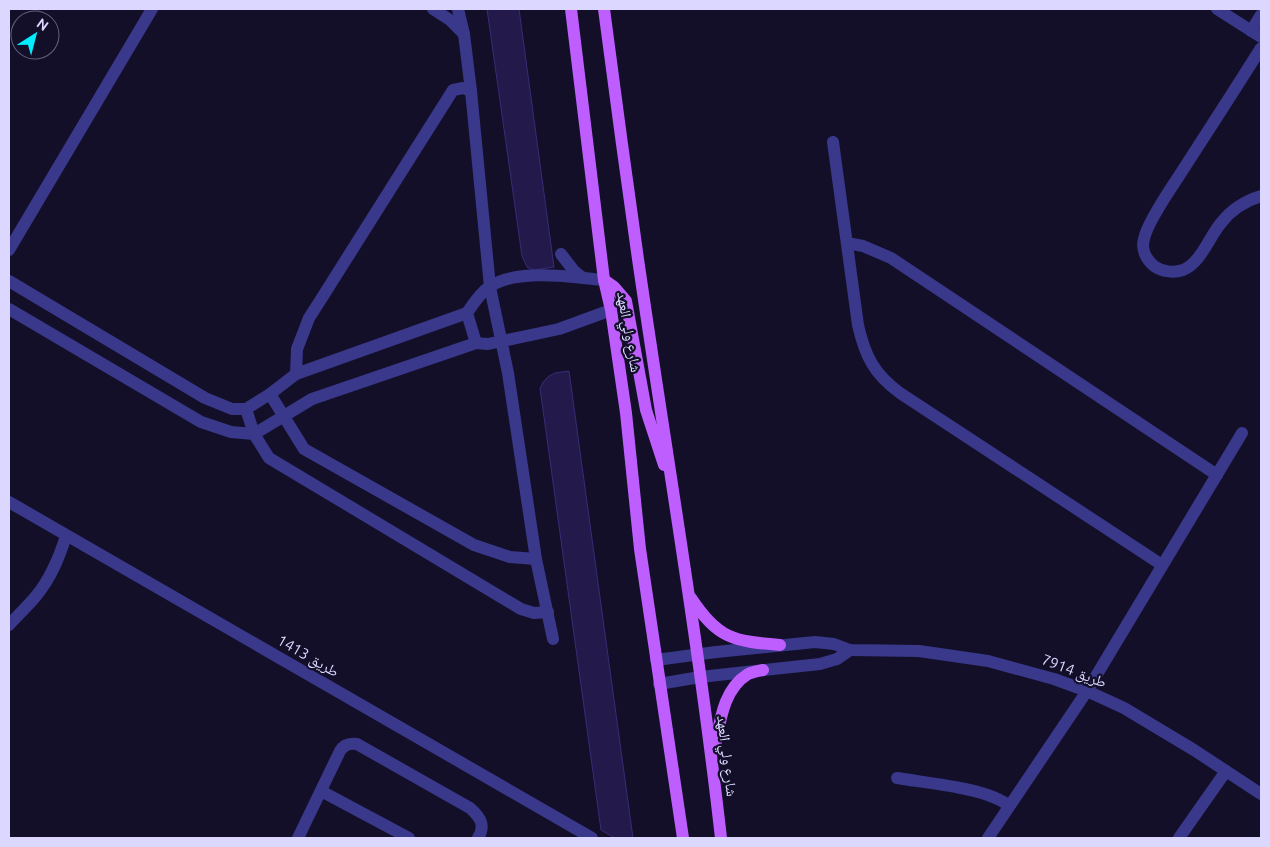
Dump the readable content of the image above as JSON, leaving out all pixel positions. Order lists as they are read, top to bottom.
{
  "streets": {
    "main road": ["شارع ولي العهد"],
    "street": ["طريق 1413", "طريق 7914"]
  },
  "crossings": [
    ["شارع ولي العهد", "طريق 7914"]
  ],
  "north": "top right"
}
